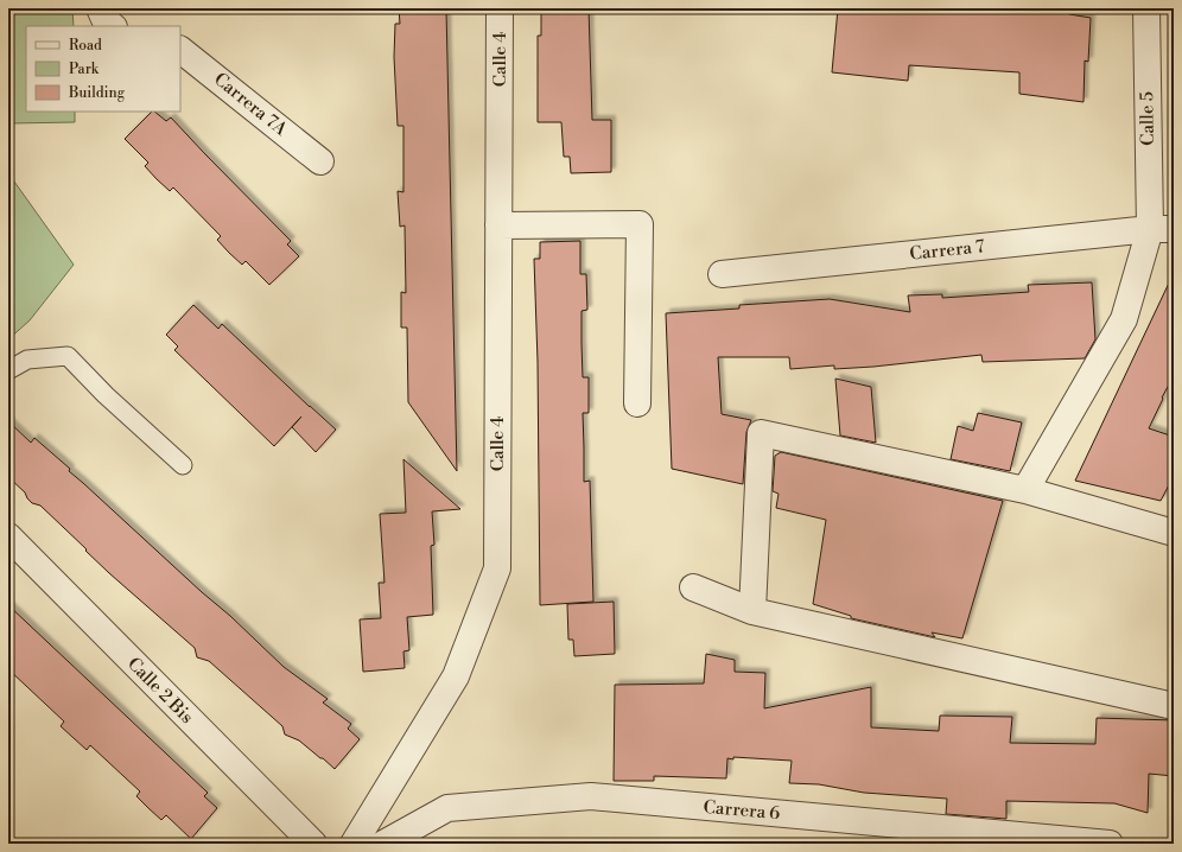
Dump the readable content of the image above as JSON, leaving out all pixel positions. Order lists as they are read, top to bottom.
{
  "streets": {
    "street": [
      "Calle 4",
      "Carrera 7A",
      "Calle 5",
      "Carrera 7",
      "Calle 2 Bis",
      "Carrera 6"
    ]
  },
  "crossings": [
    ["Calle 5", "Carrera 7"]
  ],
  "legend": ["Road", "Park", "Building"]
}
